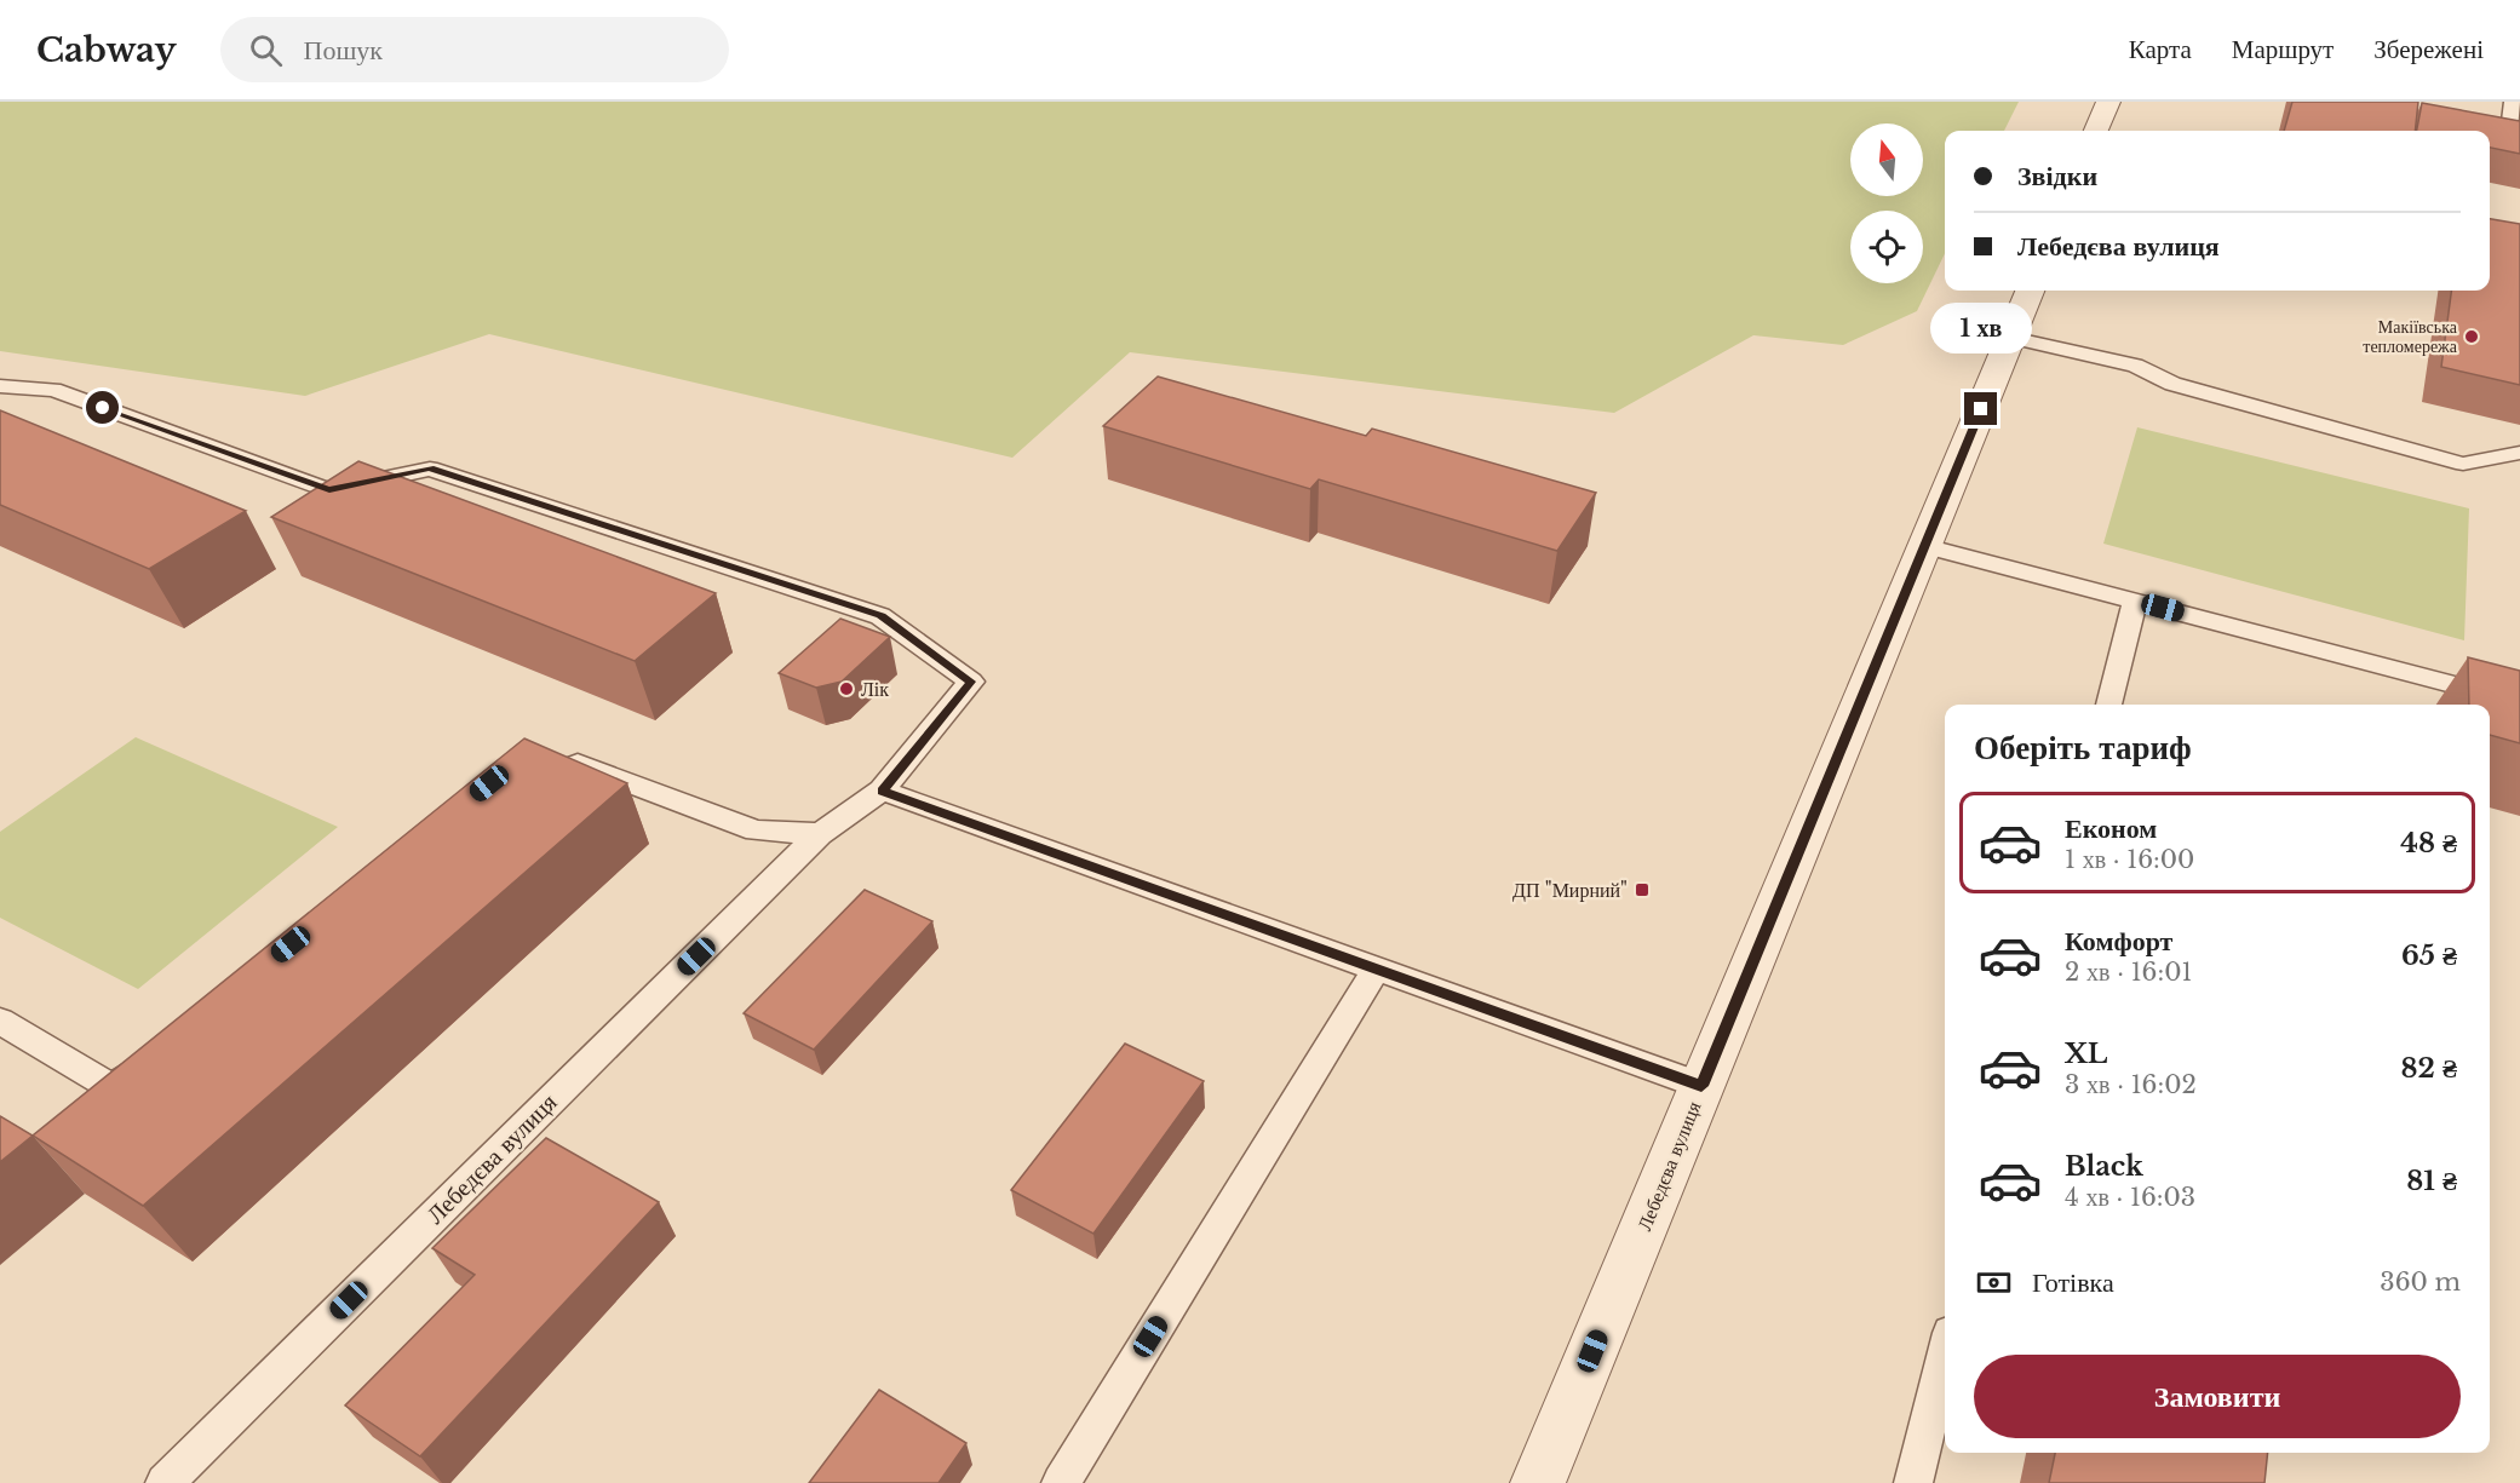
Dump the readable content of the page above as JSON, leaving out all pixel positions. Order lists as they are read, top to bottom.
{
  "streets": {
    "street": ["Лебедєва вулиця"]
  },
  "places": {
    "other": ["Макіївська тепломережа", "Лік"],
    "transit": ["ДП \"Мирний\""]
  },
  "north": "top",
  "page": {
    "header": "Cabway",
    "search": "Пошук",
    "nav": ["Карта", "Маршрут", "Збережені"],
    "banner": ["Звідки", "Лебедєва вулиця"],
    "bubble": "1 хв",
    "heading": "Оберіть тариф",
    "list": [
      {
        "name": "Економ",
        "note": "1 хв · 16:00",
        "value": "48 ₴"
      },
      {
        "name": "Комфорт",
        "note": "2 хв · 16:01",
        "value": "65 ₴"
      },
      {
        "name": "XL",
        "note": "3 хв · 16:02",
        "value": "82 ₴"
      },
      {
        "name": "Black",
        "note": "4 хв · 16:03",
        "value": "81 ₴"
      }
    ],
    "pay": ["Готівка", "360 m"],
    "buttons": "Замовити"
  }
}
